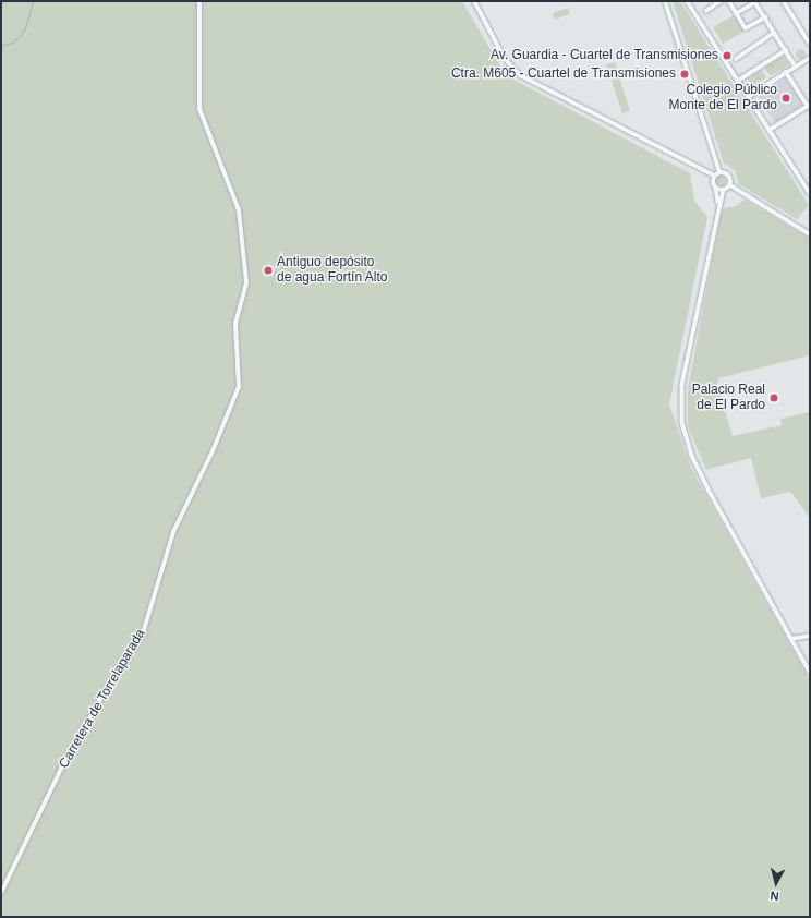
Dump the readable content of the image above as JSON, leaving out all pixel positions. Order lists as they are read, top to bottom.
{
  "streets": {
    "street": ["Carretera de Torrelaparada"]
  },
  "places": [
    "Av. Guardia - Cuartel de Transmisiones",
    "Ctra. M605 - Cuartel de Transmisiones",
    "Colegio Público Monte de El Pardo",
    "Antiguo depósito de agua Fortín Alto",
    "Palacio Real de El Pardo"
  ],
  "north": "bottom"
}
